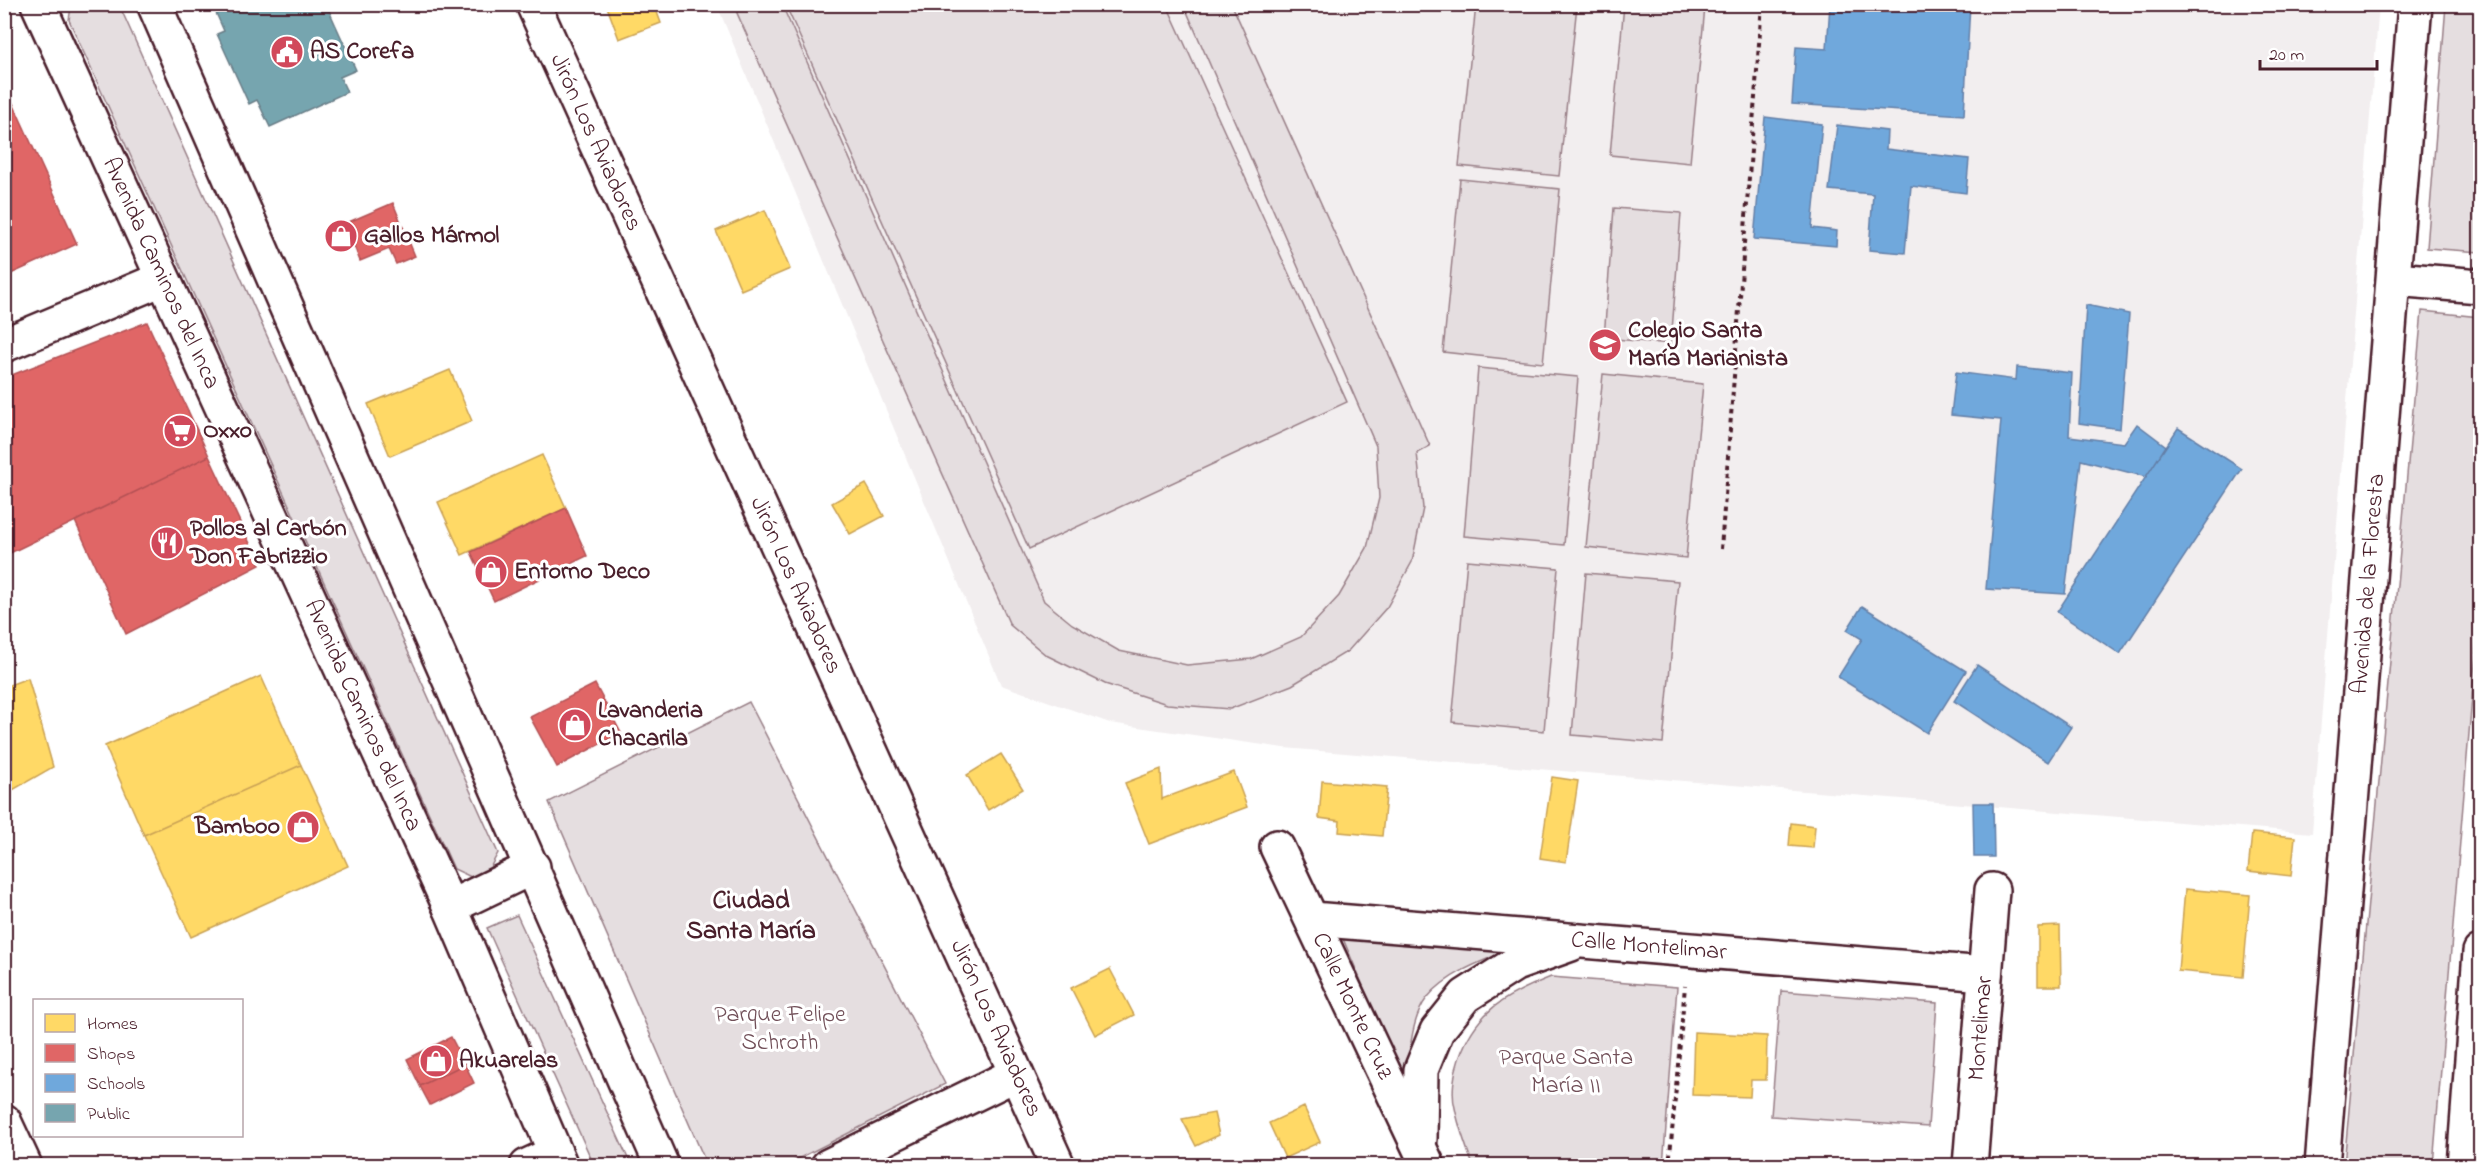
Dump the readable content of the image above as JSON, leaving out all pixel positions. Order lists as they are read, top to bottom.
{
  "streets": {
    "street": [
      "Jirón Los Aviadores",
      "Avenida Caminos del Inca",
      "Avenida de la Floresta",
      "Calle Montelimar",
      "Calle Monte Cruz",
      "Montelimar"
    ]
  },
  "crossings": [
    ["Calle Montelimar", "Calle Monte Cruz"],
    ["Calle Montelimar", "Montelimar"]
  ],
  "districts": ["Ciudad Santa María"],
  "parks": ["Parque Felipe Schroth", "Parque Santa María II"],
  "places": {
    "public building": ["AS Corefa"],
    "shop": [
      "Gallos Mármol",
      "Entorno Deco",
      "Lavanderia Chacarila",
      "Bamboo",
      "Akuarelas"
    ],
    "school or university": ["Colegio Santa María Marianista"],
    "supermarket": ["Oxxo"],
    "restaurant": ["Pollos al Carbón Don Fabrizzio"]
  },
  "legend": [
    "Homes",
    "Shops",
    "Schools",
    "Public"
  ],
  "scale_bar": "20 m"
}
